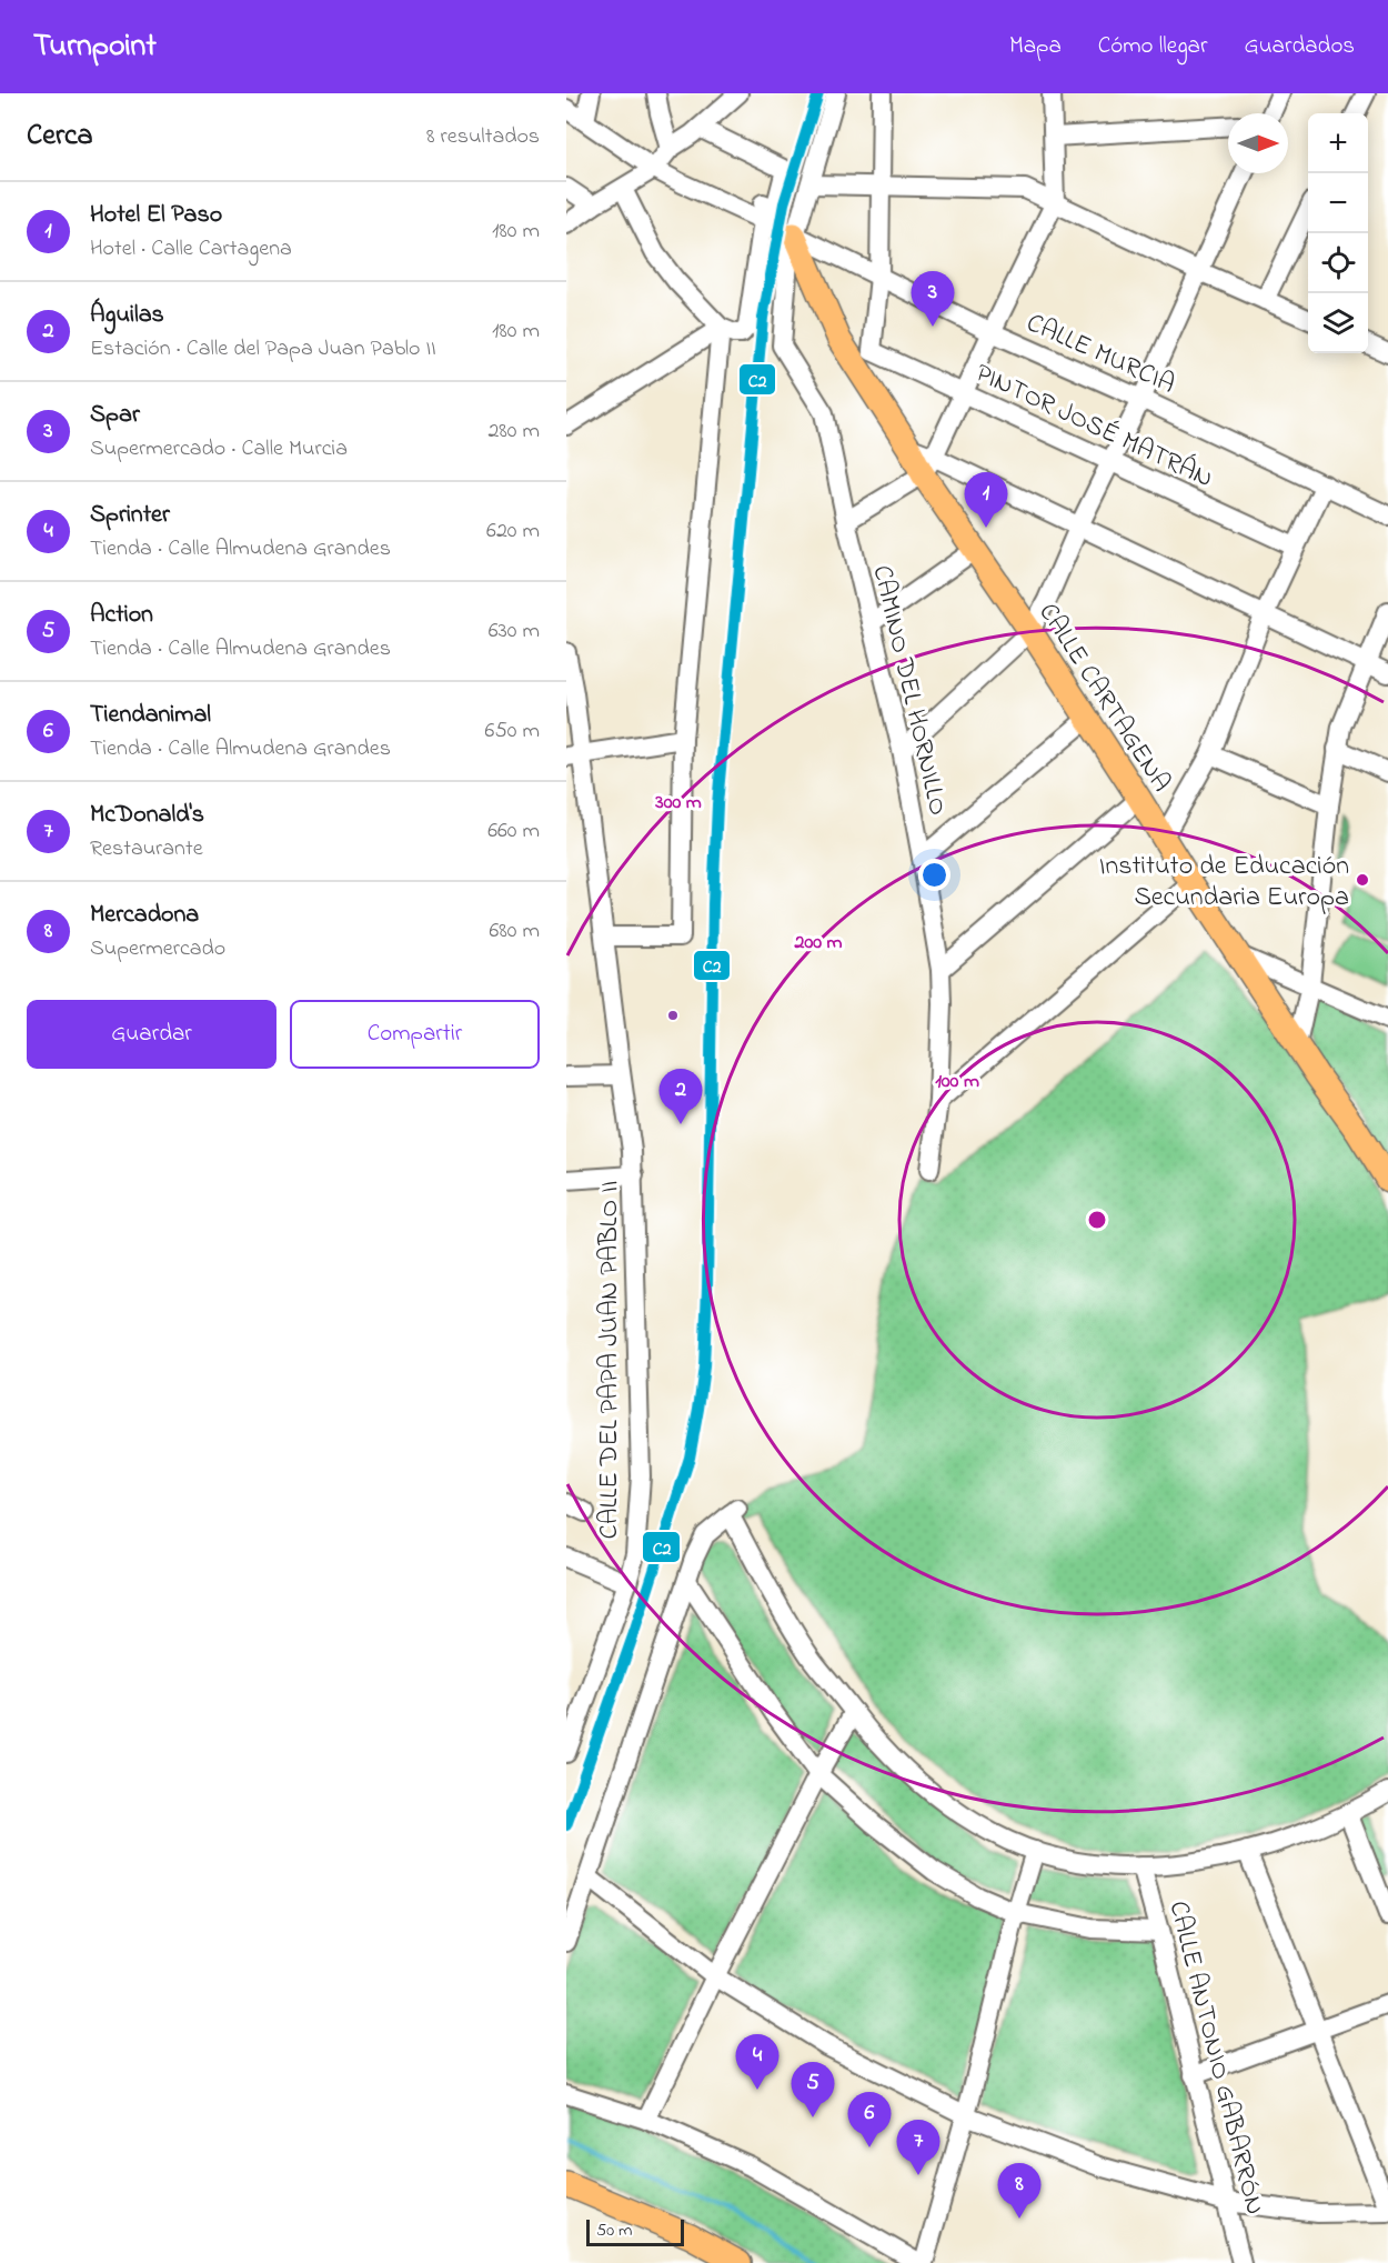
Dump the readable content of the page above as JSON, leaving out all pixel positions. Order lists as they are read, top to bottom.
{
  "streets": {
    "main road": ["CALLE CARTAGENA"],
    "street": [
      "CALLE MURCIA",
      "PINTOR JOSÉ MATRÁN",
      "CAMINO DEL HORNILLO",
      "CALLE DEL PAPA JUAN PABLO II",
      "CALLE ANTONIO GABARRÓN"
    ]
  },
  "crossings": [
    ["CALLE MURCIA", "CAMINO DEL HORNILLO"],
    ["CALLE MURCIA", "CALLE CARTAGENA"],
    ["PINTOR JOSÉ MATRÁN", "CALLE CARTAGENA"],
    ["CAMINO DEL HORNILLO", "CALLE CARTAGENA"]
  ],
  "places": ["Instituto de Educación Secundaria Europa"],
  "lines": ["transit line C2"],
  "scale_bar": "50 m",
  "north": "right",
  "page": {
    "header": "Turnpoint",
    "nav": ["Mapa", "Cómo llegar", "Guardados"],
    "heading": ["Cerca", "8 resultados"],
    "map_buttons": ["+", "−"],
    "list": [
      {
        "mark": "1",
        "name": "Hotel El Paso",
        "note": "Hotel · Calle Cartagena",
        "value": "180 m"
      },
      {
        "mark": "2",
        "name": "Águilas",
        "note": "Estación · Calle del Papa Juan Pablo II",
        "value": "180 m"
      },
      {
        "mark": "3",
        "name": "Spar",
        "note": "Supermercado · Calle Murcia",
        "value": "280 m"
      },
      {
        "mark": "4",
        "name": "Sprinter",
        "note": "Tienda · Calle Almudena Grandes",
        "value": "620 m"
      },
      {
        "mark": "5",
        "name": "Action",
        "note": "Tienda · Calle Almudena Grandes",
        "value": "630 m"
      },
      {
        "mark": "6",
        "name": "Tiendanimal",
        "note": "Tienda · Calle Almudena Grandes",
        "value": "650 m"
      },
      {
        "mark": "7",
        "name": "McDonald's",
        "note": "Restaurante",
        "value": "660 m"
      },
      {
        "mark": "8",
        "name": "Mercadona",
        "note": "Supermercado",
        "value": "680 m"
      }
    ],
    "pins": [
      "3",
      "1",
      "2",
      "4",
      "5",
      "6",
      "7",
      "8"
    ],
    "buttons": ["Guardar", "Compartir"],
    "scale": "50 m"
  },
  "rings": ["300 m", "200 m", "100 m"]
}
